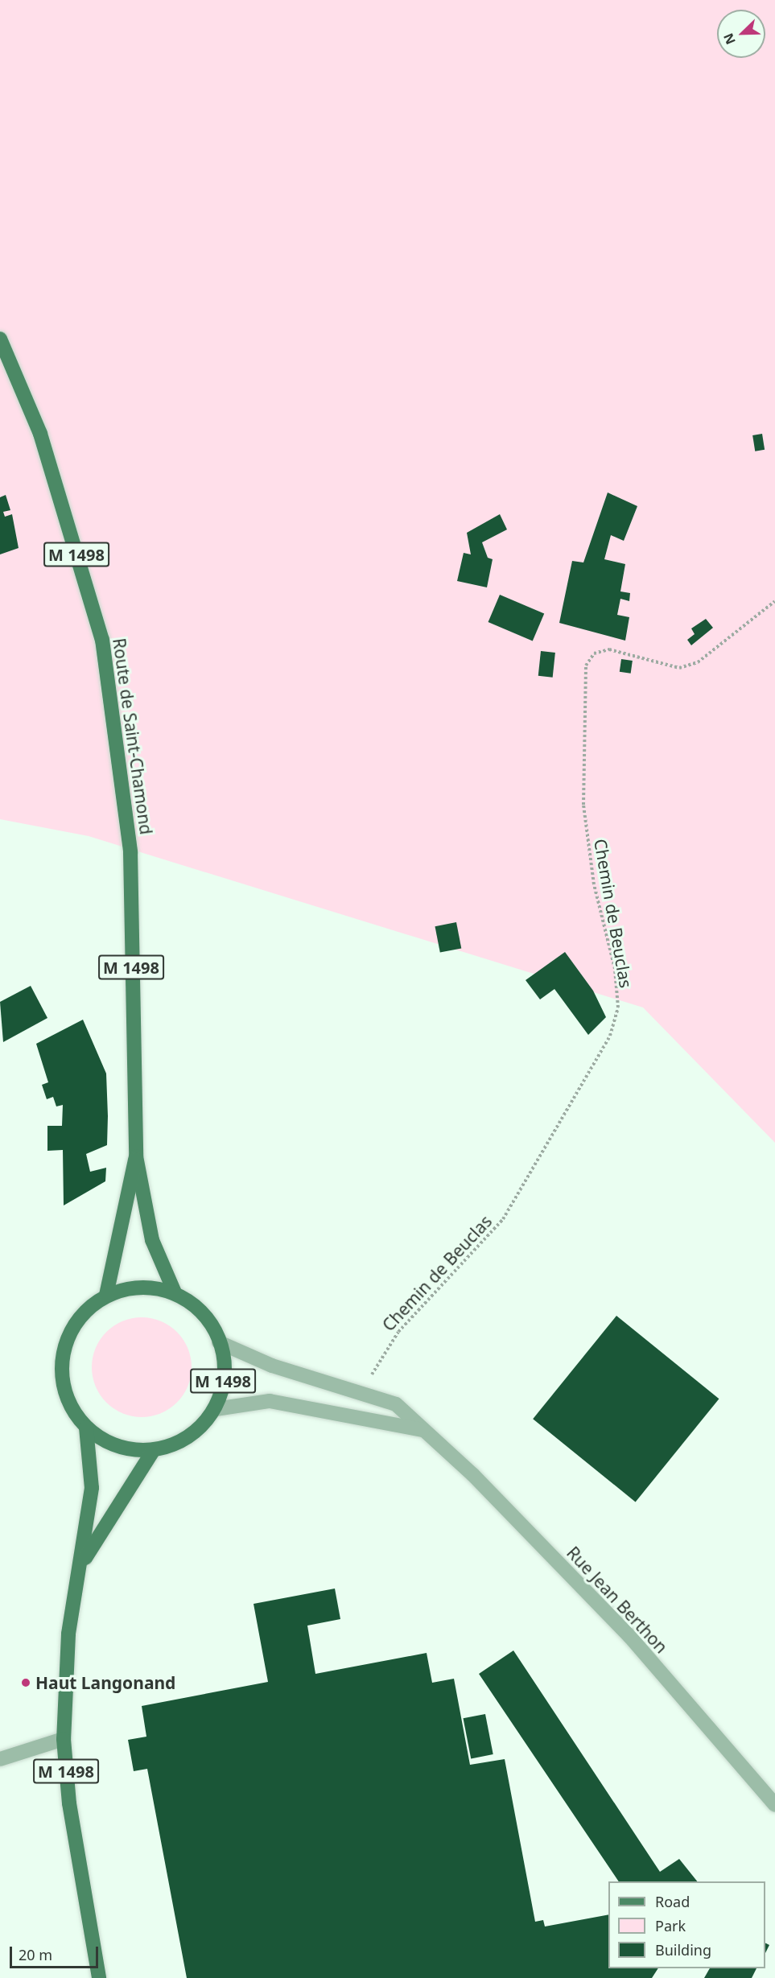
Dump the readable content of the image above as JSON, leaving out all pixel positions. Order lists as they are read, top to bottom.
{
  "streets": {
    "main road": ["M 1498", "Route de Saint-Chamond"],
    "street": ["Rue Jean Berthon"],
    "path": ["Chemin de Beuclas"]
  },
  "crossings": [
    ["M 1498", "Route de Saint-Chamond"],
    ["M 1498", "Rue Jean Berthon"],
    ["Chemin de Beuclas", "Rue Jean Berthon"]
  ],
  "places": ["Haut Langonand"],
  "legend": ["Road", "Park", "Building"],
  "scale_bar": "20 m",
  "north": "bottom left"
}
